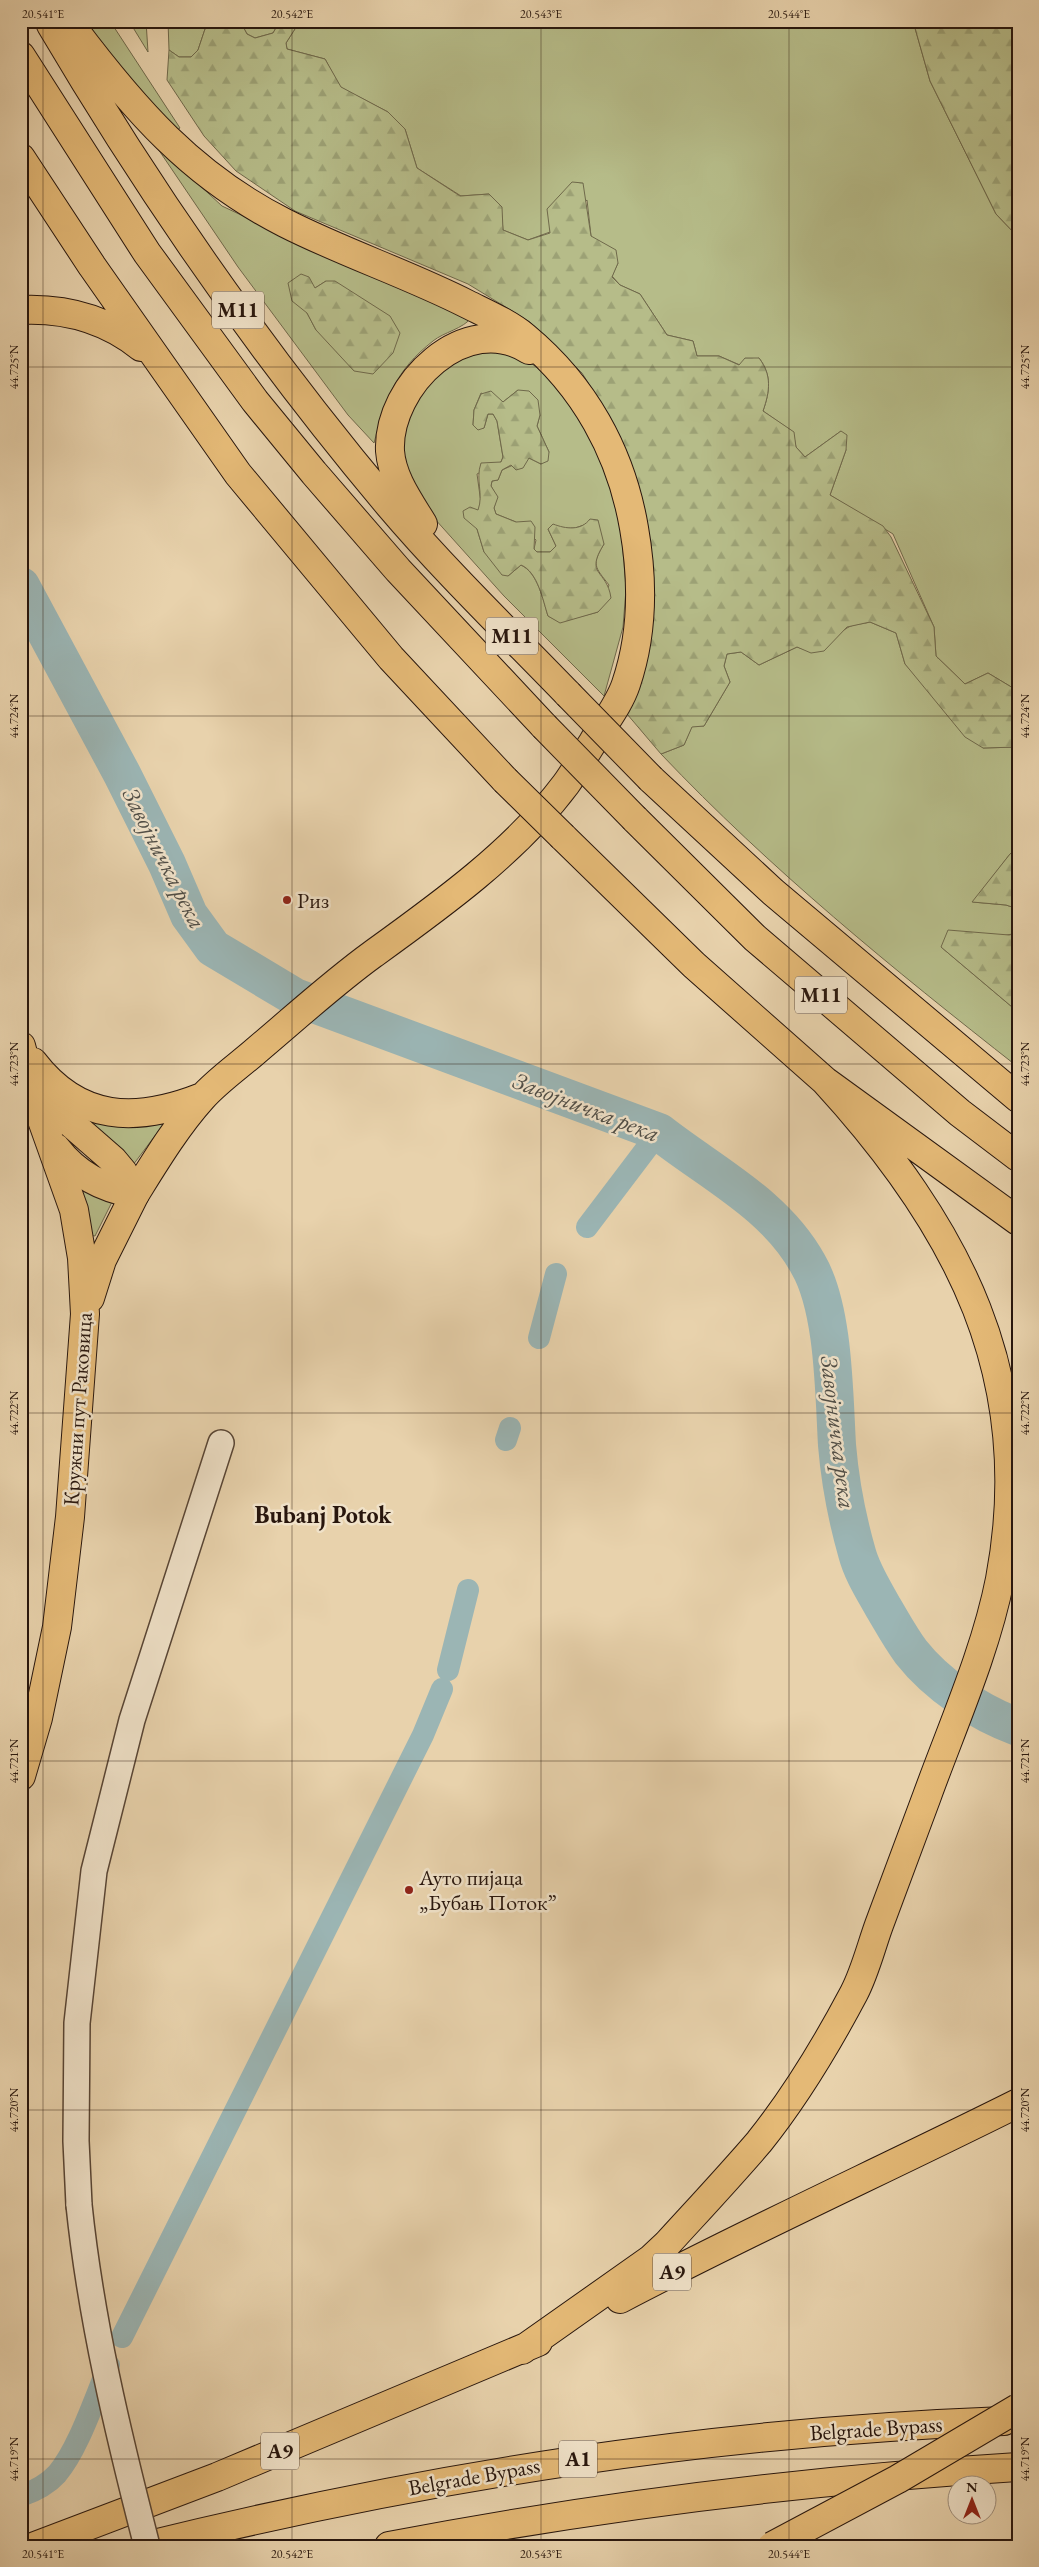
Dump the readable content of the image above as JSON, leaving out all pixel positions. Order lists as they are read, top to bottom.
{
  "streets": {
    "main road": [
      "M11",
      "Кружни пут Раковица",
      "A9",
      "Belgrade Bypass",
      "A1"
    ]
  },
  "districts": ["Bubanj Potok"],
  "water": ["Завојничка река"],
  "places": ["Риз", "Ауто пијаца „Бубањ Поток”"],
  "north": "top",
  "coordinates": [
    "20.541°E",
    "20.542°E",
    "20.543°E",
    "20.544°E",
    "44.725°N",
    "44.724°N",
    "44.723°N",
    "44.722°N",
    "44.721°N",
    "44.720°N",
    "44.719°N"
  ]
}
